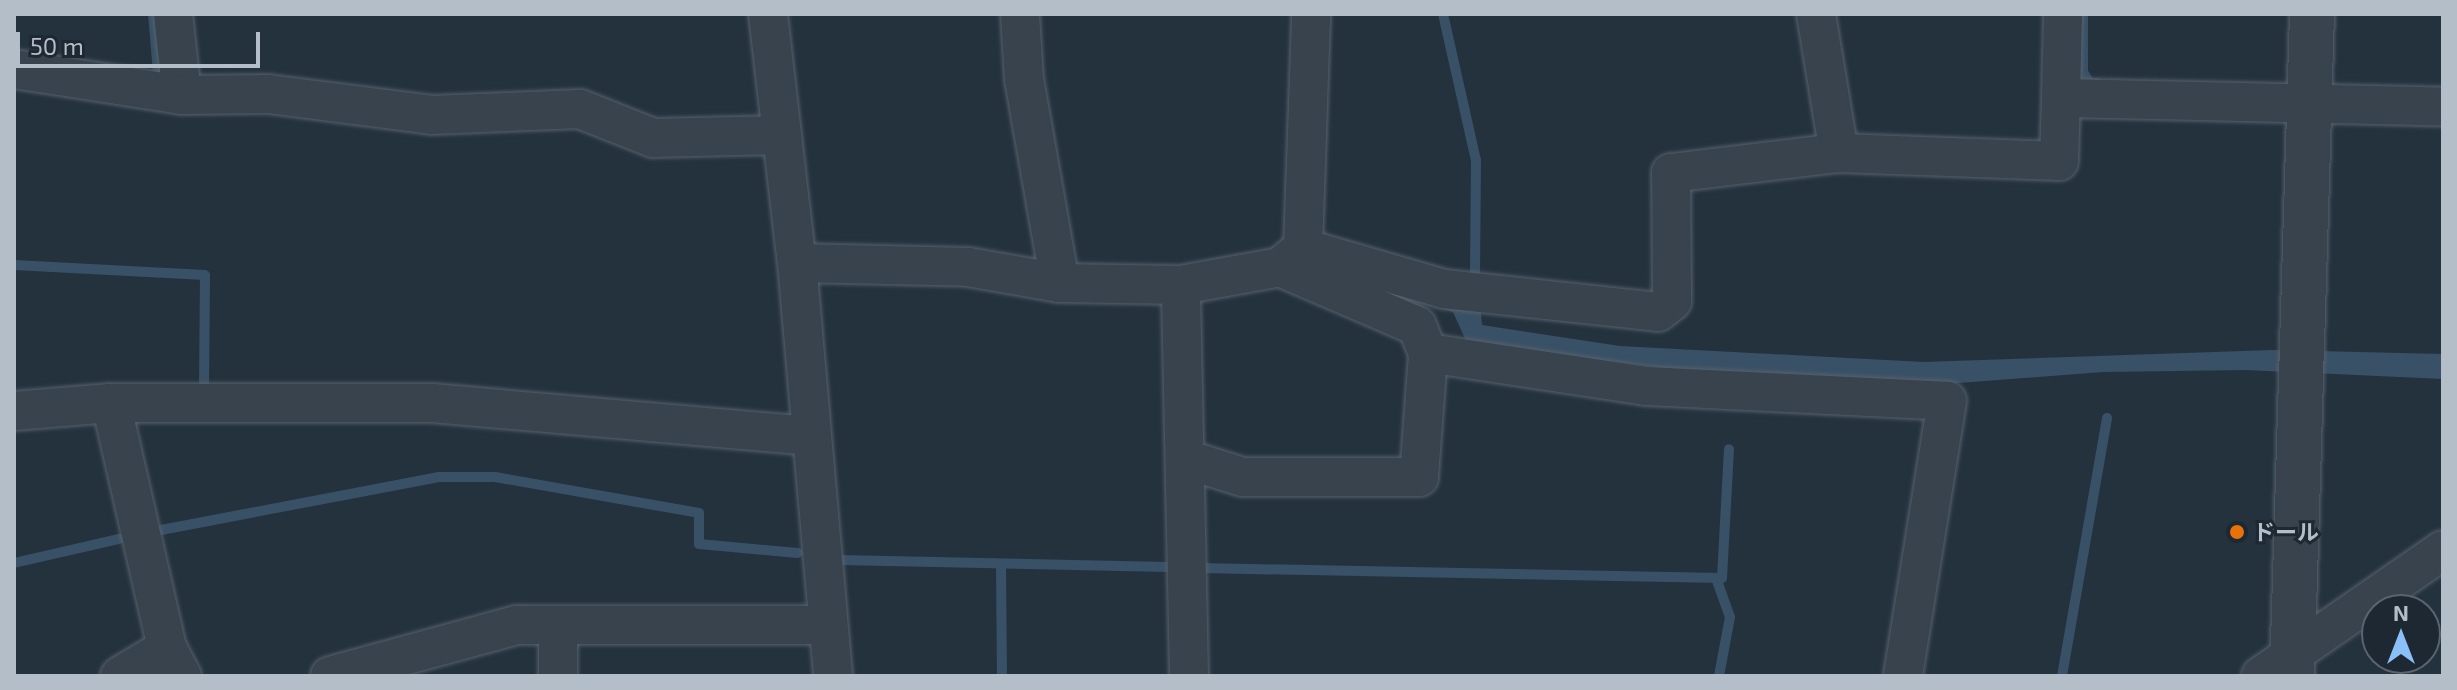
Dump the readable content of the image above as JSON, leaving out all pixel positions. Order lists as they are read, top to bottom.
{
  "places": ["ドール"],
  "scale_bar": "50 m",
  "north": "top"
}
